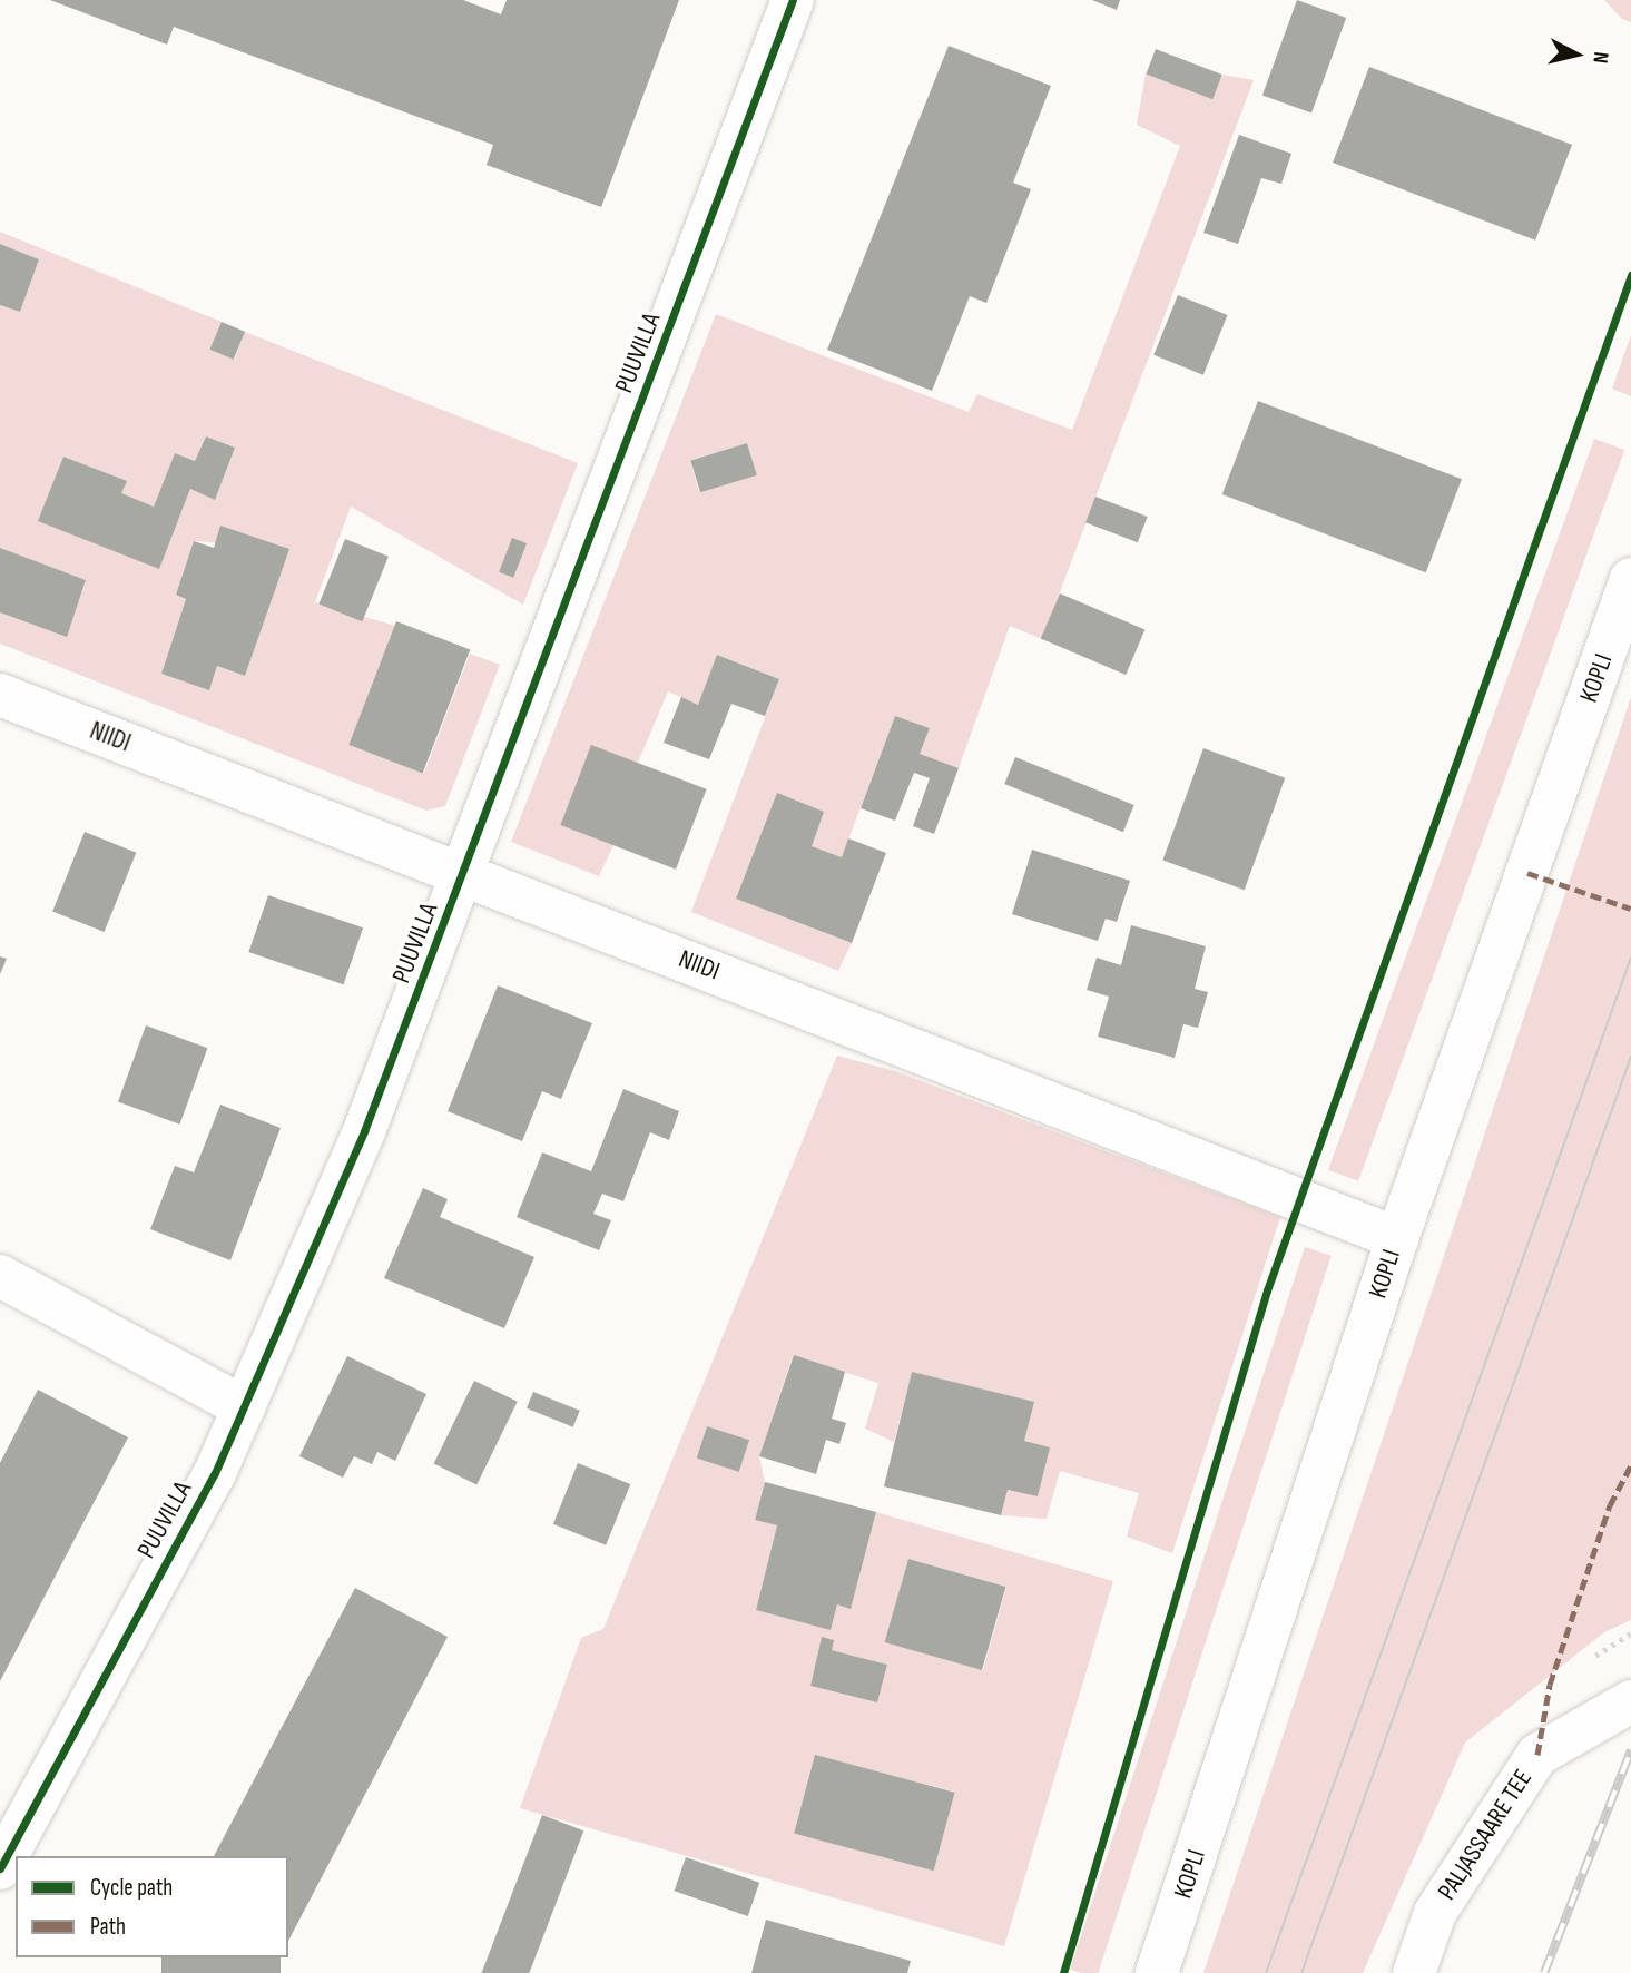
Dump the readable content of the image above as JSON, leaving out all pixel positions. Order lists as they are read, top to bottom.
{
  "streets": {
    "street": [
      "PUUVILLA",
      "KOPLI",
      "NIIDI",
      "PALJASSAARE TEE"
    ]
  },
  "crossings": [
    ["PUUVILLA", "NIIDI"],
    ["KOPLI", "NIIDI"]
  ],
  "legend": ["Cycle path", "Path"],
  "north": "right"
}
